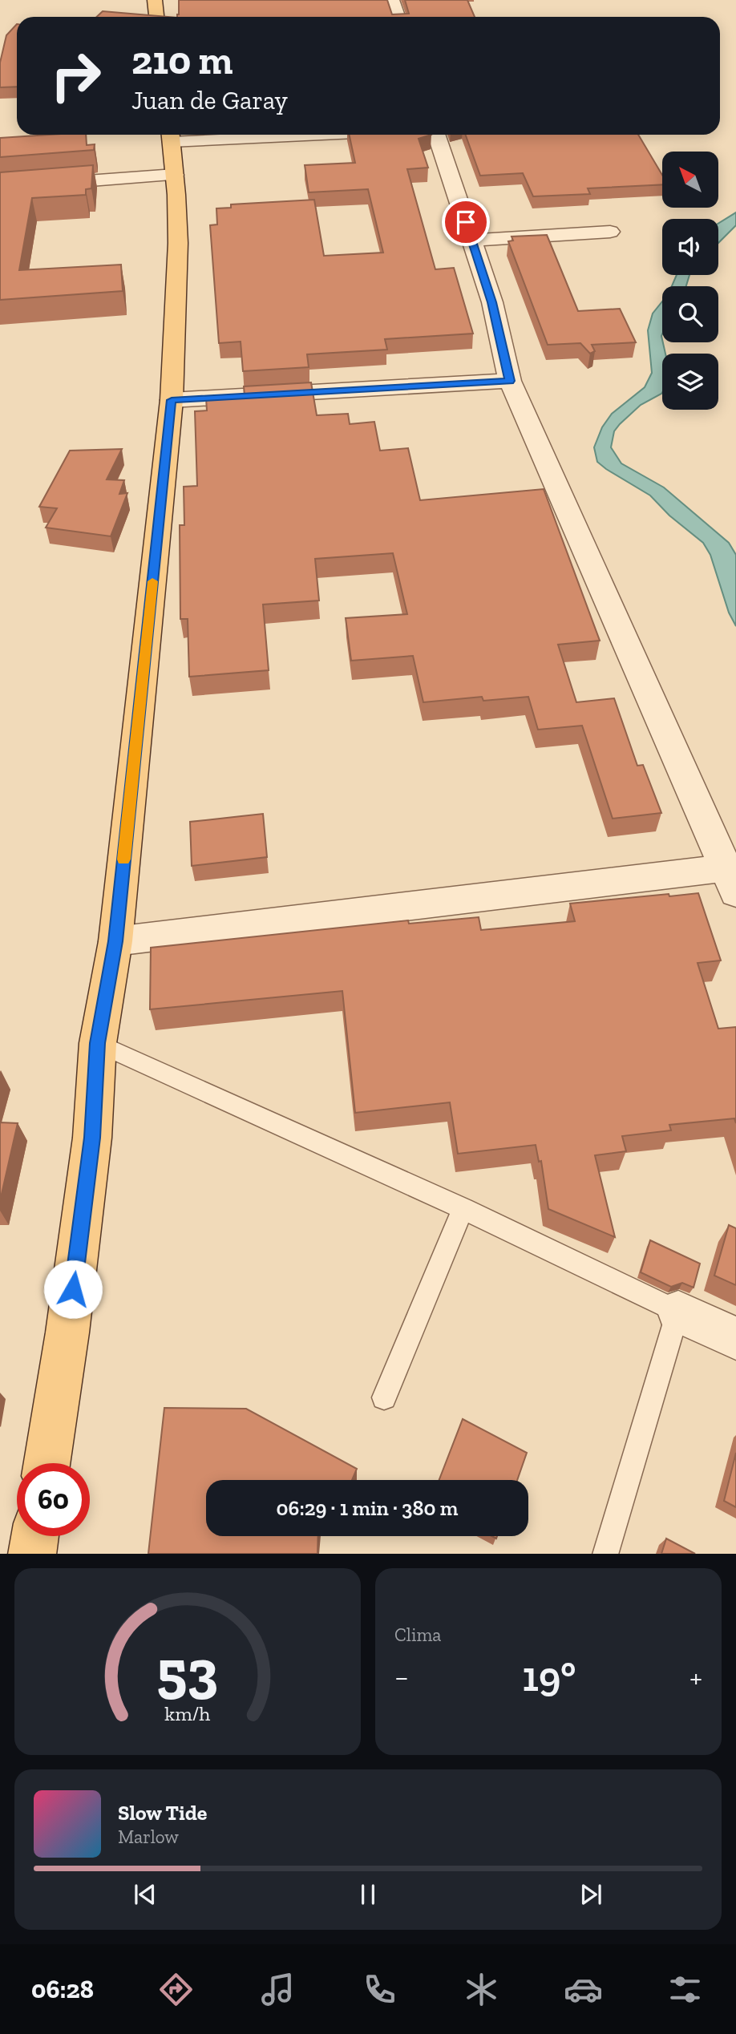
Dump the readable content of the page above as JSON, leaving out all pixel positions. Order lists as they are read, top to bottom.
{
  "north": "top left",
  "page": {
    "turn": ["210 m", "Juan de Garay"],
    "limit": "60",
    "trip": "06:29 · 1 min · 380 m",
    "tile": "Clima",
    "heat": ["−", "19°", "+"],
    "song": ["Slow Tide", "Marlow"],
    "tabs": "06:28",
    "gauge": ["53", "km/h"]
  }
}
